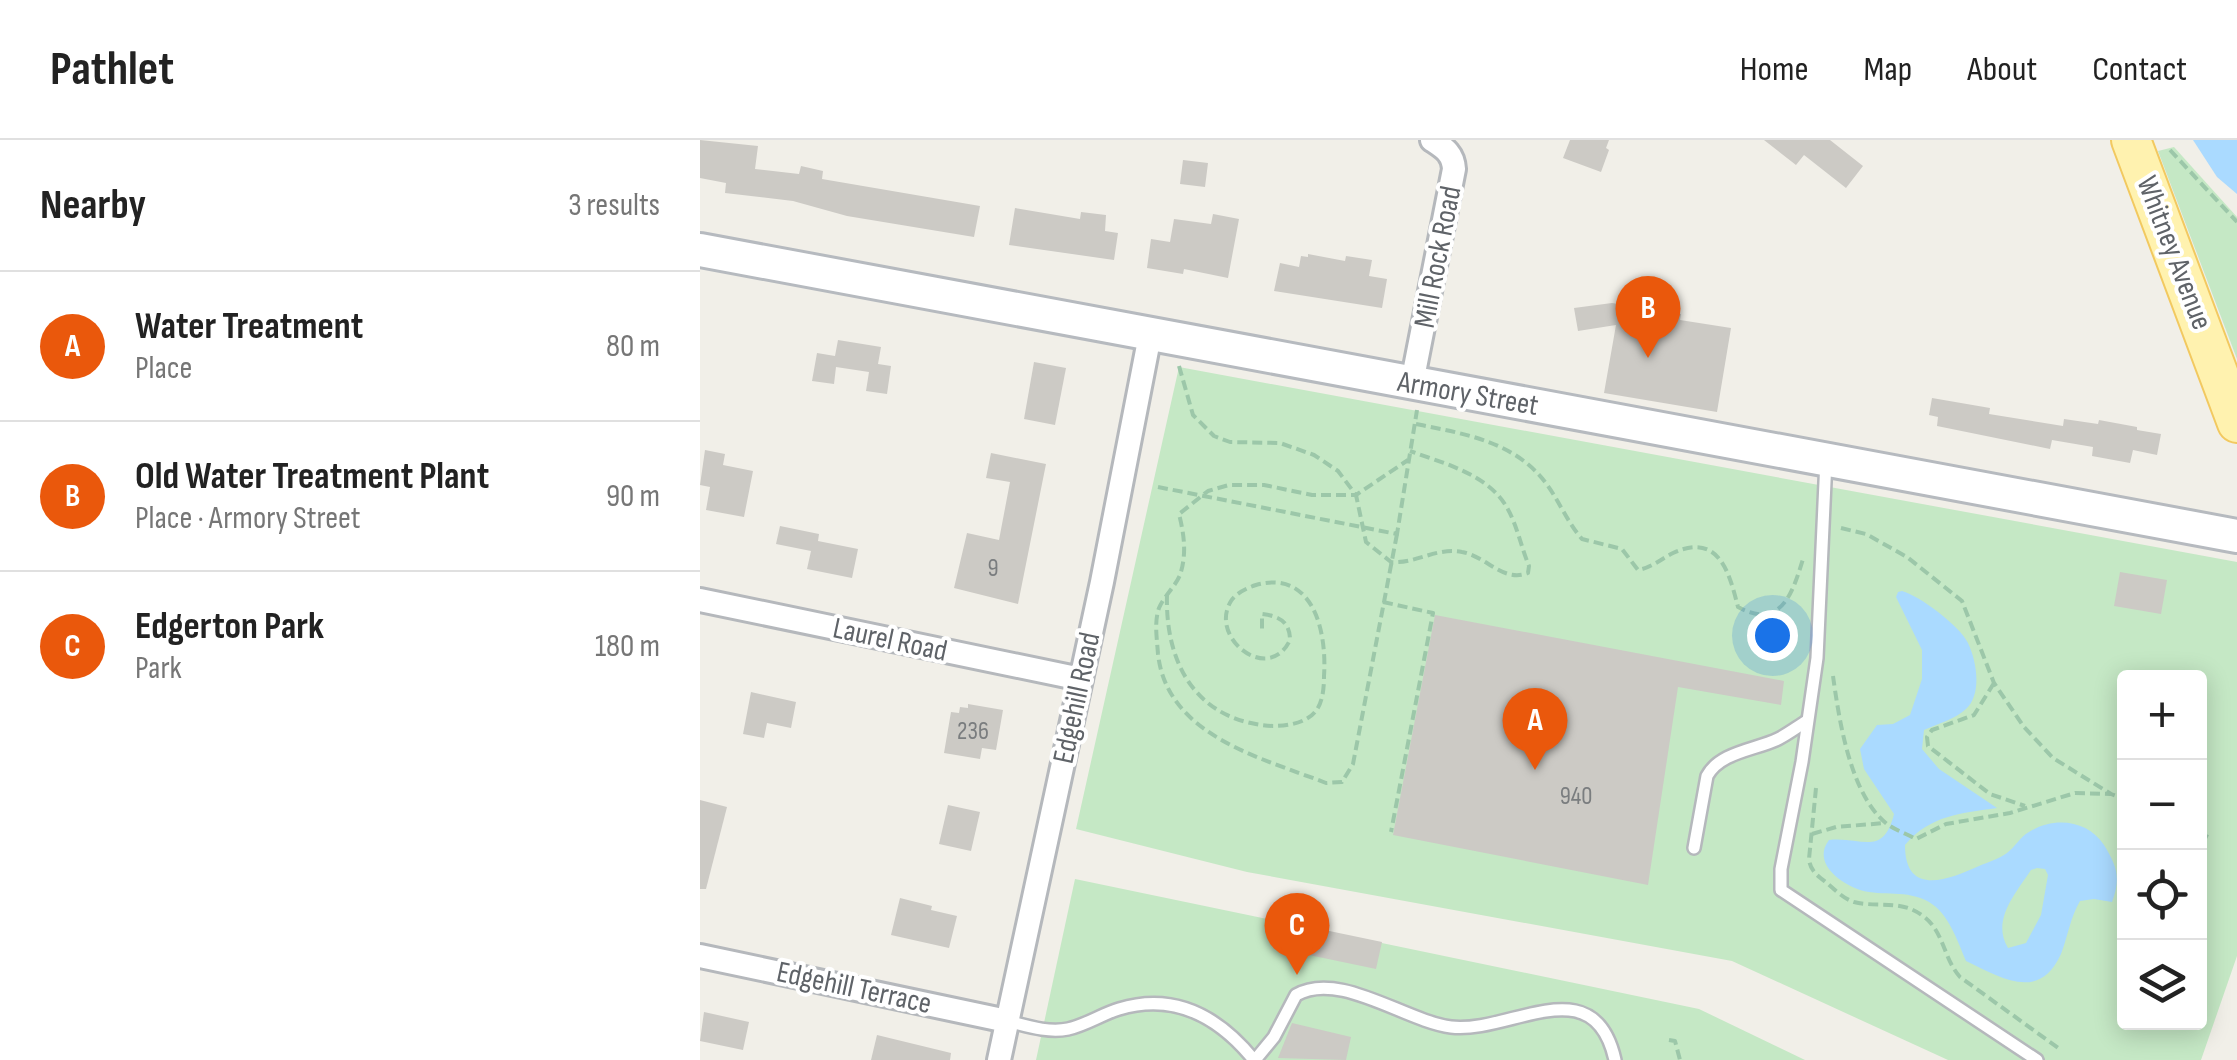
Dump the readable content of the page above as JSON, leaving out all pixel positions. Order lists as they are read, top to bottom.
{
  "streets": {
    "main road": ["Whitney Avenue", "Armory Street"],
    "street": [
      "Mill Rock Road",
      "Laurel Road",
      "Edgehill Road",
      "Edgehill Terrace"
    ]
  },
  "crossings": [
    ["Mill Rock Road", "Armory Street"],
    ["Armory Street", "Edgehill Road"],
    ["Laurel Road", "Edgehill Road"],
    ["Edgehill Road", "Edgehill Terrace"]
  ],
  "house_numbers": ["9", "236", "940"],
  "page": {
    "header": "Pathlet",
    "nav": [
      "Home",
      "Map",
      "About",
      "Contact"
    ],
    "heading": ["Nearby", "3 results"],
    "list": [
      {
        "mark": "A",
        "name": "Water Treatment",
        "note": "Place",
        "value": "80 m"
      },
      {
        "mark": "B",
        "name": "Old Water Treatment Plant",
        "note": "Place · Armory Street",
        "value": "90 m"
      },
      {
        "mark": "C",
        "name": "Edgerton Park",
        "note": "Park",
        "value": "180 m"
      }
    ],
    "pins": ["B", "A", "C"],
    "map_buttons": ["+", "−"]
  }
}
